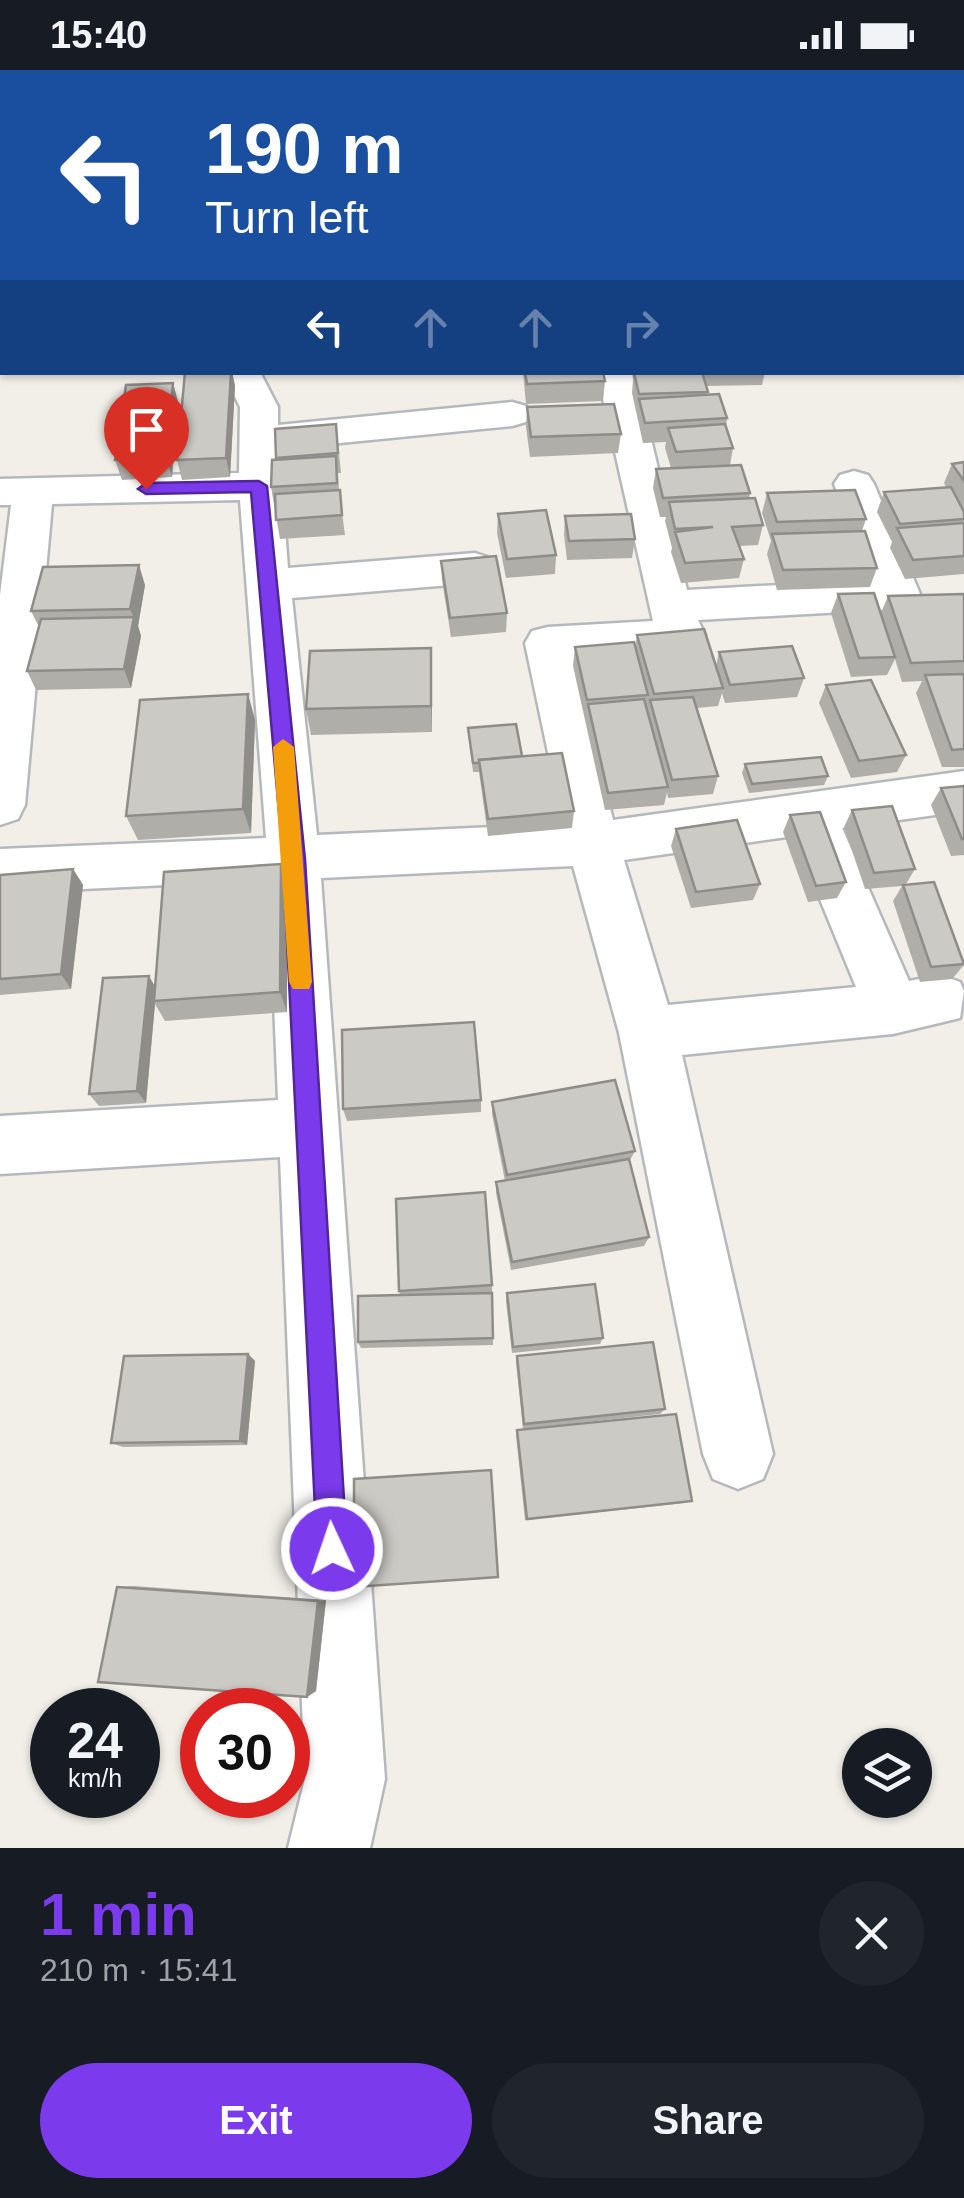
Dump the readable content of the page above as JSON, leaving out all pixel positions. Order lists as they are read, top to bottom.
{
  "page": {
    "status": "15:40",
    "turn": ["190 m", "Turn left"],
    "speed": "24 km/h",
    "limit": "30",
    "heading": ["1 min", "210 m · 15:41"],
    "buttons": ["Exit", "Share"]
  }
}
